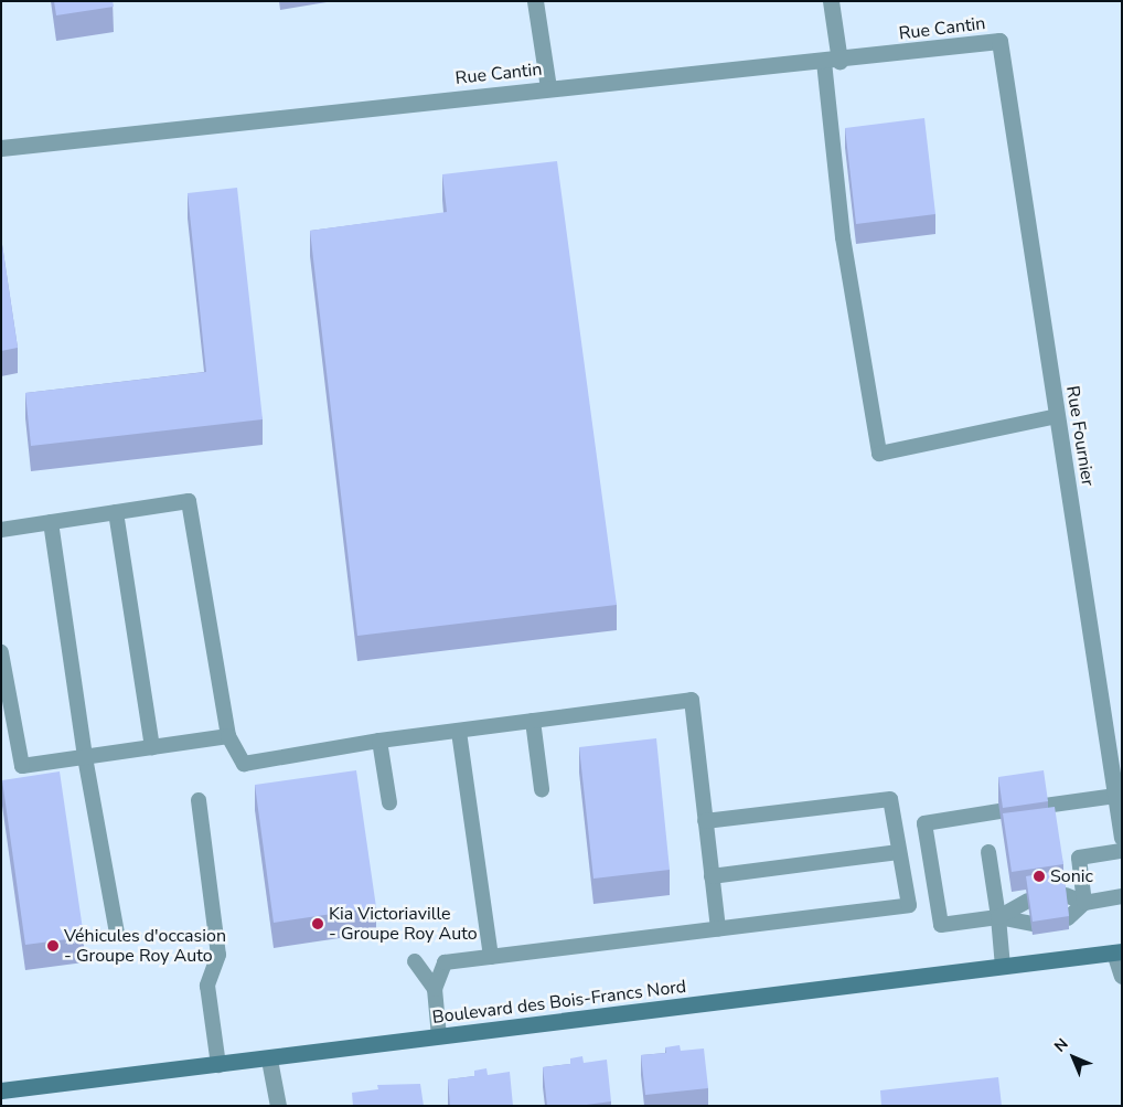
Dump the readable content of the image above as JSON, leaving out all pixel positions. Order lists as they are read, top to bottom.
{
  "streets": {
    "street": ["Rue Cantin", "Rue Fournier", "Boulevard des Bois-Francs Nord"]
  },
  "crossings": [
    ["Rue Cantin", "Rue Fournier"]
  ],
  "places": ["Sonic", "Kia Victoriaville - Groupe Roy Auto", "Véhicules d'occasion - Groupe Roy Auto"],
  "north": "top left"
}
